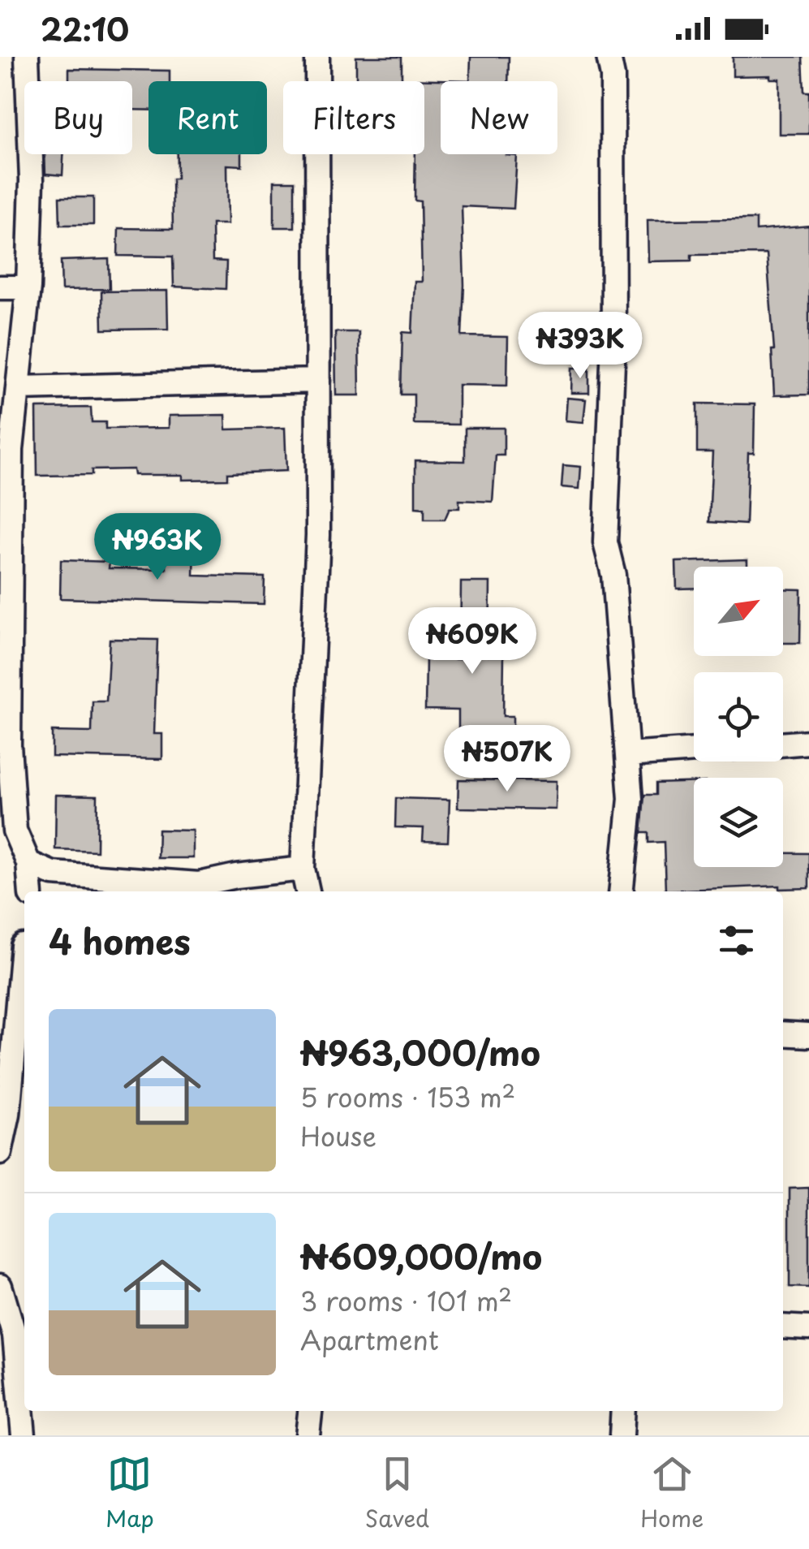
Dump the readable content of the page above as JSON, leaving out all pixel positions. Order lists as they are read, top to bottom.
{
  "north": "top right",
  "page": {
    "status": "22:10",
    "chip": [
      "Buy",
      "Rent",
      "Filters",
      "New"
    ],
    "price": [
      "₦393K",
      "₦963K",
      "₦609K",
      "₦507K"
    ],
    "heading": "4 homes",
    "list": [
      {
        "name": "₦963,000/mo",
        "note": "5 rooms · 153 m² · House"
      },
      {
        "name": "₦609,000/mo",
        "note": "3 rooms · 101 m² · Apartment"
      }
    ],
    "tabs": ["Map", "Saved", "Home"]
  }
}
